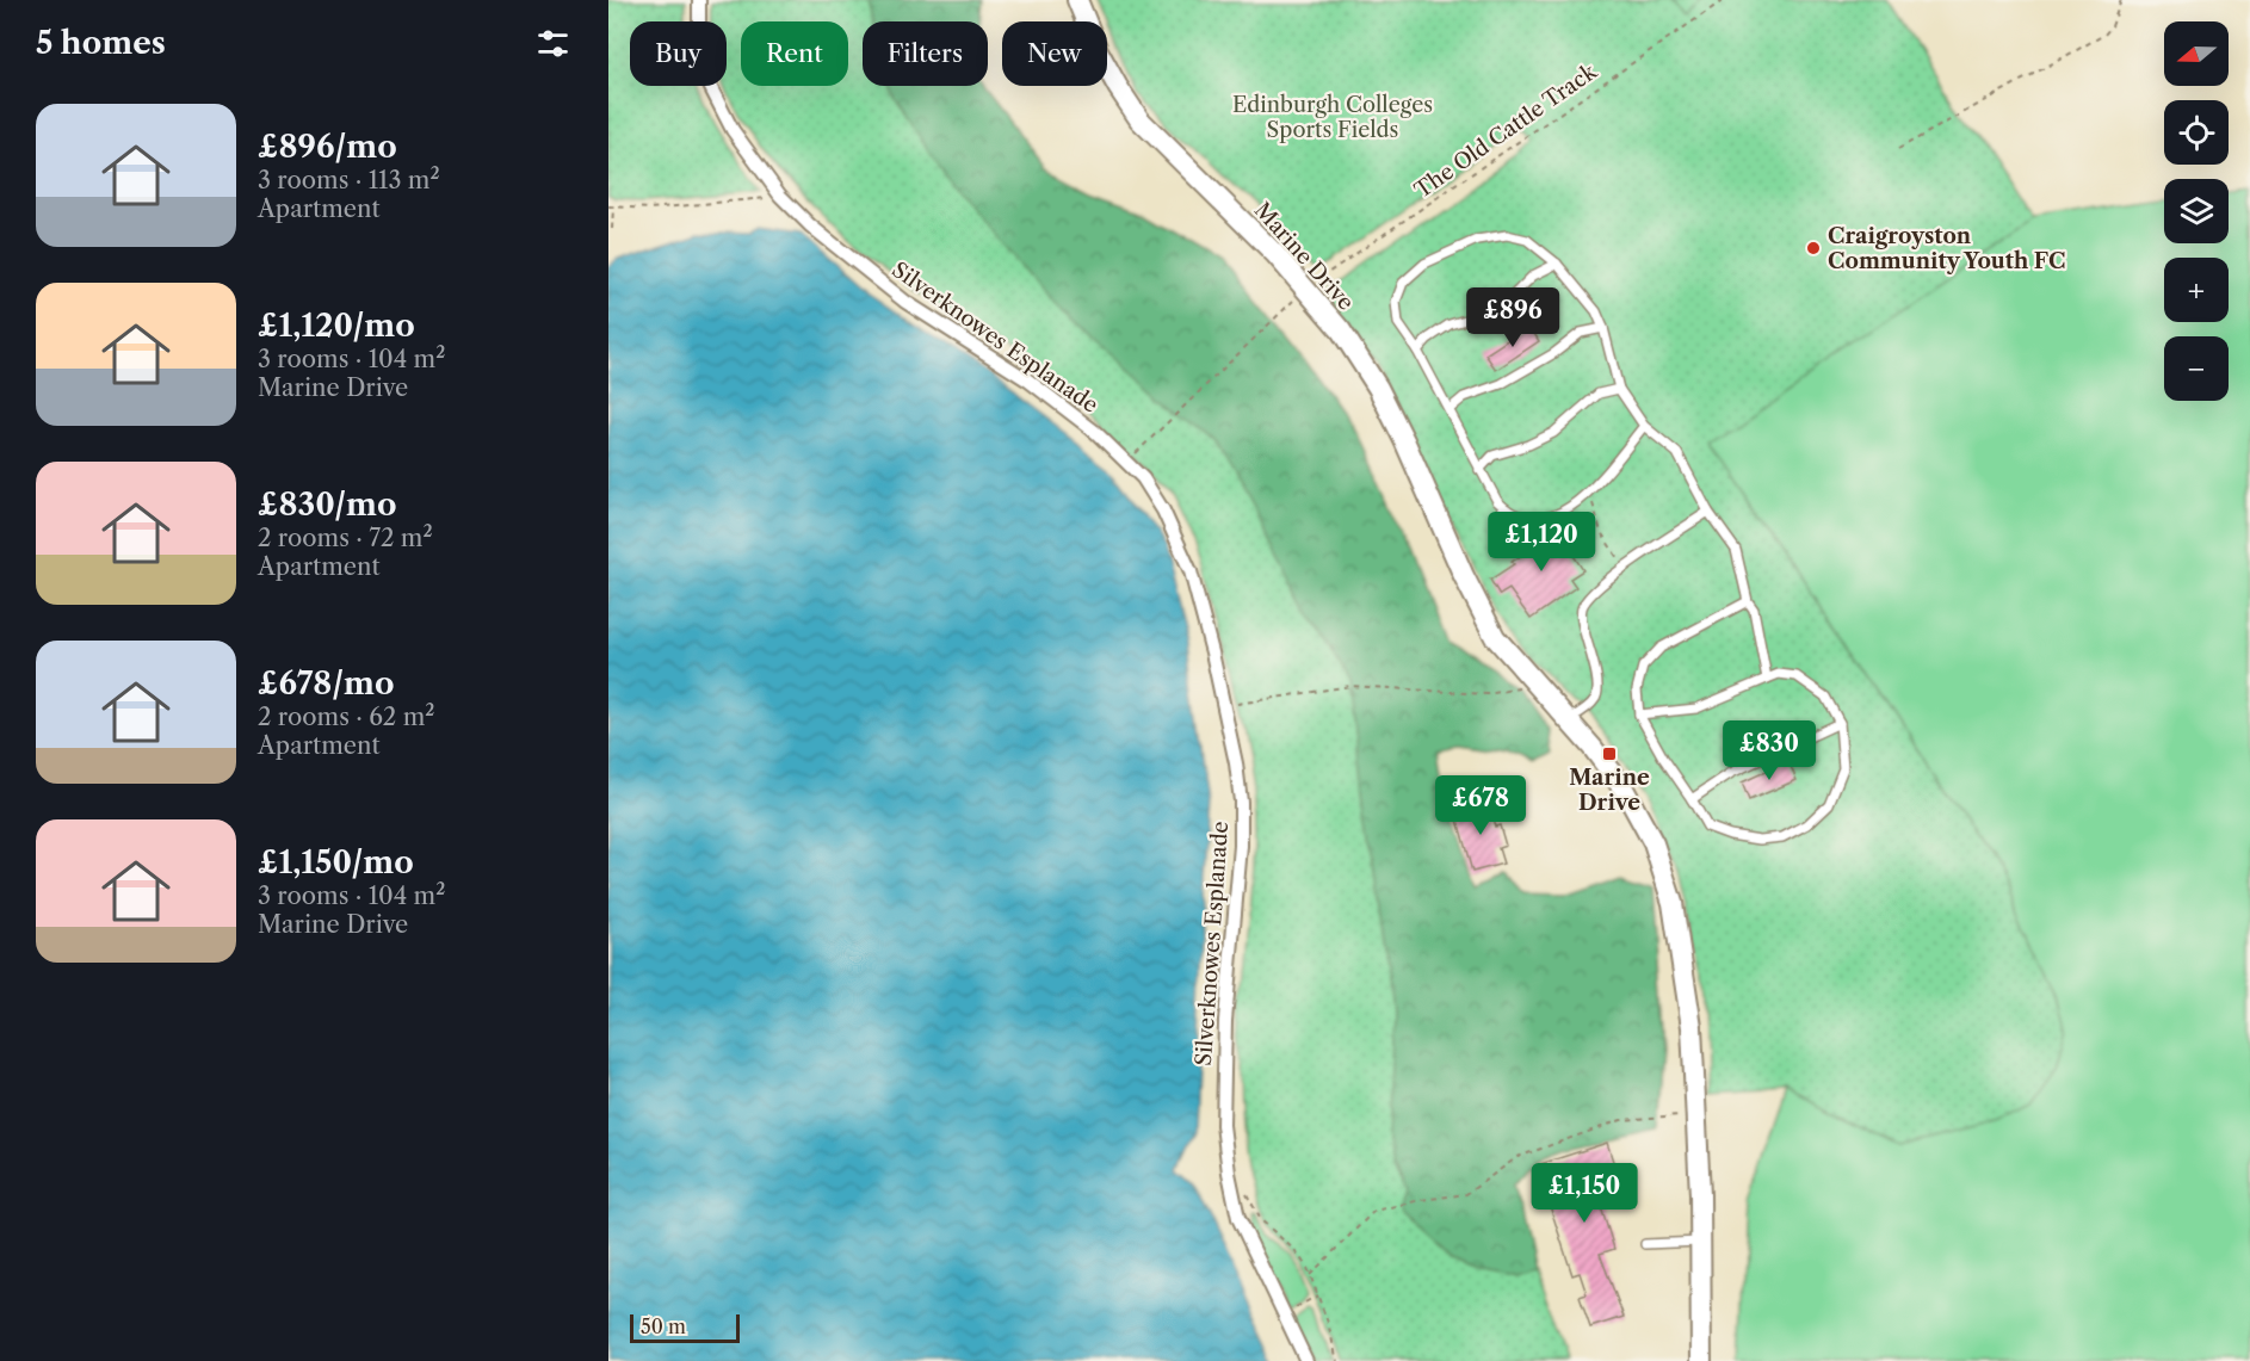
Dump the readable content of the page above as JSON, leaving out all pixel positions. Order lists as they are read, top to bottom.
{
  "streets": {
    "street": ["Marine Drive", "Silverknowes Esplanade"],
    "path": ["The Old Cattle Track"]
  },
  "crossings": [
    ["The Old Cattle Track", "Marine Drive"],
    ["The Old Cattle Track", "Silverknowes Esplanade"]
  ],
  "parks": ["Edinburgh Colleges Sports Fields"],
  "places": {
    "other": ["Craigroyston Community Youth FC"],
    "transit": ["Marine Drive"]
  },
  "scale_bar": "50 m",
  "north": "left",
  "page": {
    "heading": "5 homes",
    "map_buttons": ["+", "−"],
    "chip": [
      "Buy",
      "Rent",
      "Filters",
      "New"
    ],
    "list": [
      {
        "name": "£896/mo",
        "note": "3 rooms · 113 m² · Apartment"
      },
      {
        "name": "£1,120/mo",
        "note": "3 rooms · 104 m² · Marine Drive"
      },
      {
        "name": "£830/mo",
        "note": "2 rooms · 72 m² · Apartment"
      },
      {
        "name": "£678/mo",
        "note": "2 rooms · 62 m² · Apartment"
      },
      {
        "name": "£1,150/mo",
        "note": "3 rooms · 104 m² · Marine Drive"
      }
    ],
    "price": [
      "£896",
      "£1,120",
      "£830",
      "£678",
      "£1,150"
    ],
    "scale": "50 m"
  }
}
